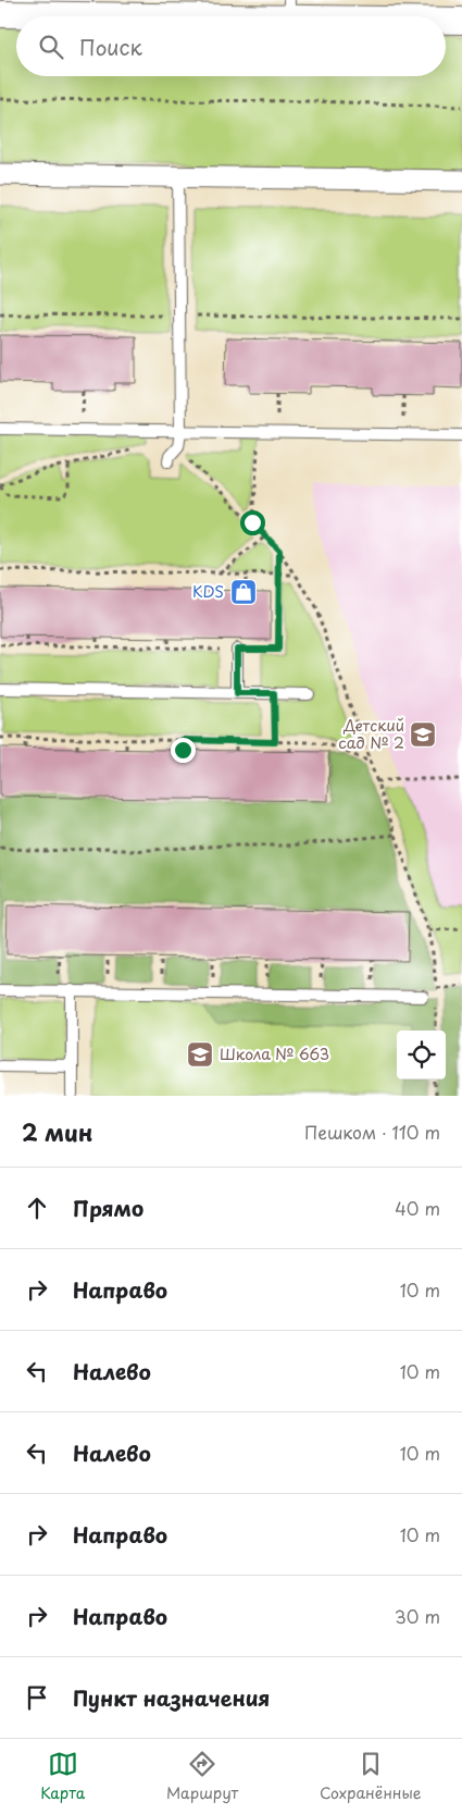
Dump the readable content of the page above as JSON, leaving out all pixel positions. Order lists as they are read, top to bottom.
{
  "places": {
    "shop": ["KDS"],
    "school or university": ["Детский сад № 2", "Школа № 663"]
  },
  "page": {
    "search": "Поиск",
    "heading": ["2 мин", "Пешком · 110 m"],
    "list": [
      ["Прямо", "40 m"],
      ["Направо", "10 m"],
      ["Налево", "10 m"],
      ["Налево", "10 m"],
      ["Направо", "10 m"],
      ["Направо", "30 m"],
      "Пункт назначения"
    ],
    "nav": ["Карта", "Маршрут", "Сохранённые"]
  }
}
